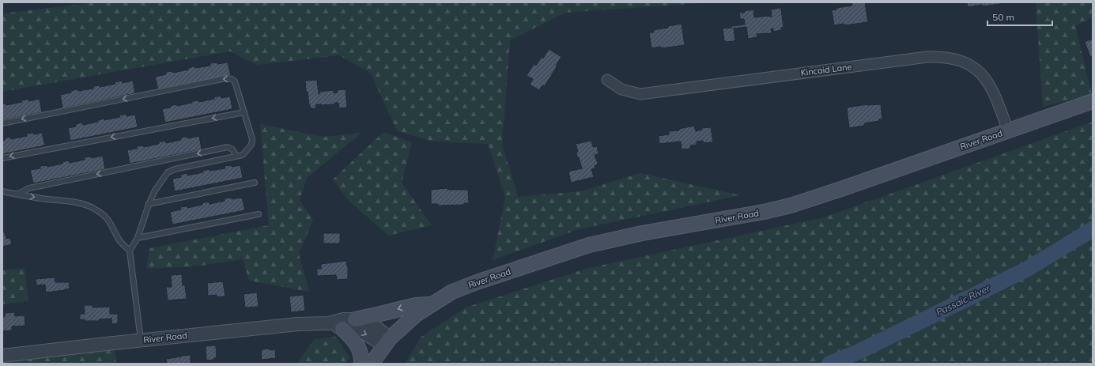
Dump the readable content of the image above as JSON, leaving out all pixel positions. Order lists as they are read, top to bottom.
{
  "streets": {
    "main road": ["River Road"],
    "street": ["Kincaid Lane"]
  },
  "crossings": [
    ["Kincaid Lane", "River Road"]
  ],
  "water": ["Passaic River"],
  "scale_bar": "50 m"
}
